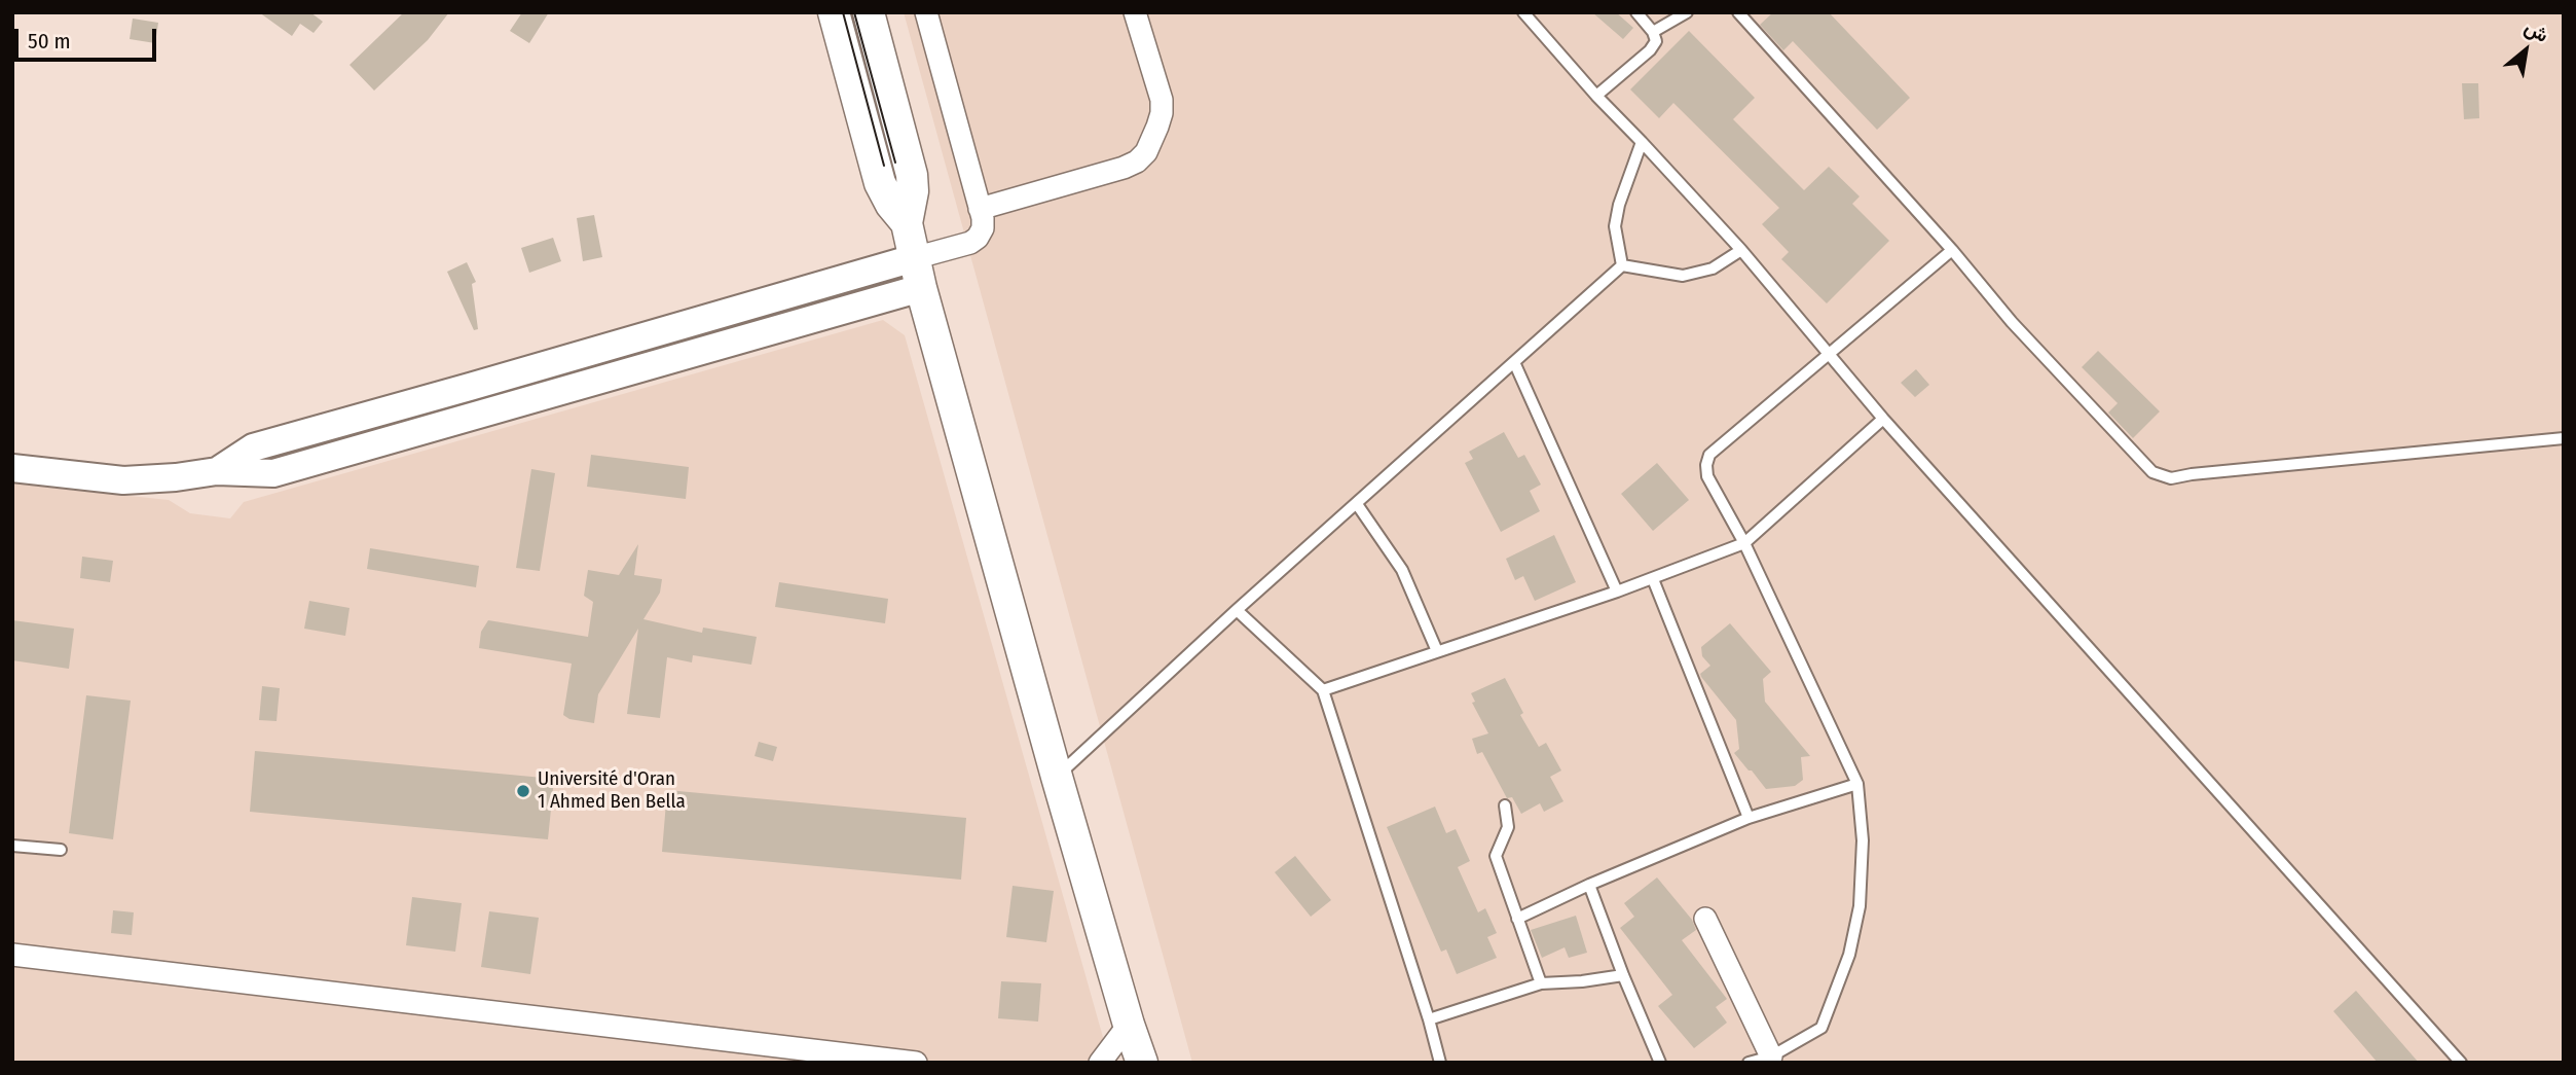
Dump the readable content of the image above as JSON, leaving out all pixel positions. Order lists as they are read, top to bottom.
{
  "places": ["Université d'Oran 1 Ahmed Ben Bella"],
  "scale_bar": "50 m",
  "north": "top right"
}
